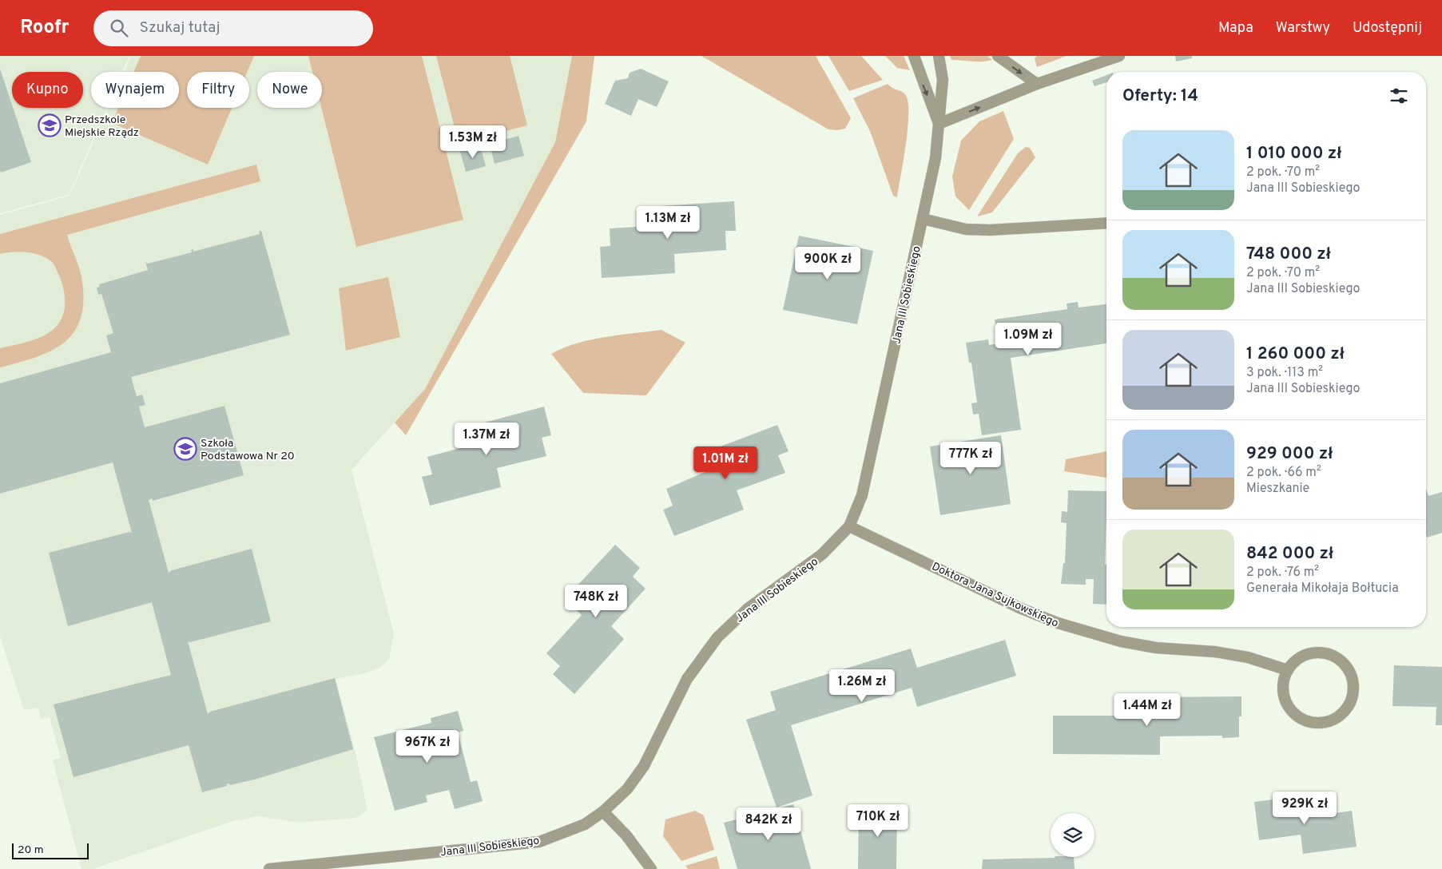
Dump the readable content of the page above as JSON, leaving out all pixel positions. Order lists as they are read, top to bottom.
{
  "streets": {
    "street": ["Jana III Sobieskiego", "Doktora Jana Sujkowskiego"]
  },
  "crossings": [
    ["Jana III Sobieskiego", "Doktora Jana Sujkowskiego"]
  ],
  "places": {
    "school or university": ["Przedszkole Miejskie Rządz", "Szkoła Podstawowa Nr 20"]
  },
  "scale_bar": "20 m",
  "page": {
    "header": "Roofr",
    "search": "Szukaj tutaj",
    "nav": ["Mapa", "Warstwy", "Udostępnij"],
    "chip": [
      "Kupno",
      "Wynajem",
      "Filtry",
      "Nowe"
    ],
    "heading": "Oferty: 14",
    "list": [
      {
        "name": "1 010 000 zł",
        "note": "2 pok. · 70 m² · Jana III Sobieskiego"
      },
      {
        "name": "748 000 zł",
        "note": "2 pok. · 70 m² · Jana III Sobieskiego"
      },
      {
        "name": "1 260 000 zł",
        "note": "3 pok. · 113 m² · Jana III Sobieskiego"
      },
      {
        "name": "929 000 zł",
        "note": "2 pok. · 66 m² · Mieszkanie"
      },
      {
        "name": "842 000 zł",
        "note": "2 pok. · 76 m² · Generała Mikołaja Bołtucia"
      }
    ],
    "price": [
      "1.53M zł",
      "1.13M zł",
      "900K zł",
      "1.09M zł",
      "1.37M zł",
      "777K zł",
      "1.01M zł",
      "748K zł",
      "1.26M zł",
      "1.44M zł",
      "967K zł",
      "929K zł",
      "710K zł",
      "842K zł"
    ],
    "scale": "20 m"
  }
}
